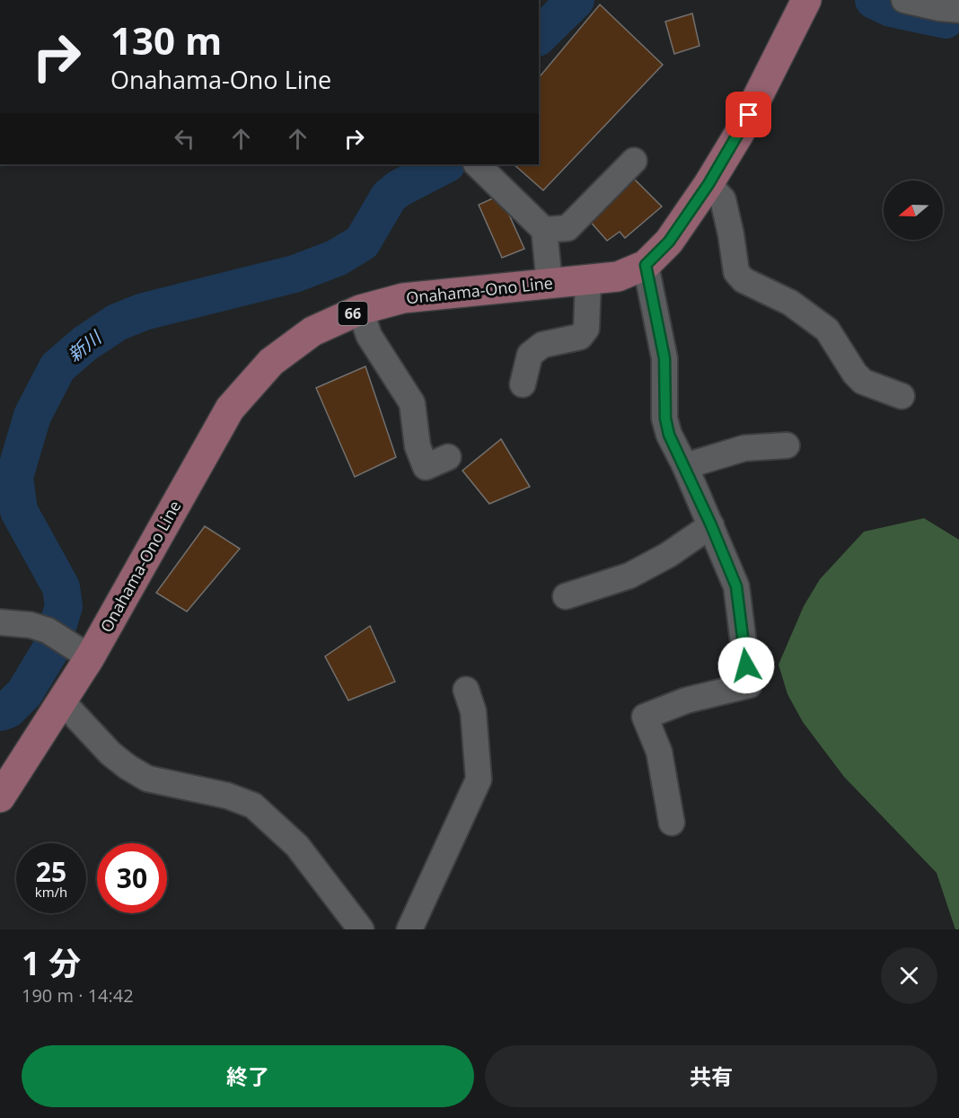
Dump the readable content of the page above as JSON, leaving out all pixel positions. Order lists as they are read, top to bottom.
{
  "streets": {
    "main road": ["Onahama-Ono Line", "66"]
  },
  "water": ["新川"],
  "north": "left",
  "page": {
    "turn": ["130 m", "Onahama-Ono Line"],
    "speed": "25 km/h",
    "limit": "30",
    "heading": ["1 分", "190 m · 14:42"],
    "buttons": ["終了", "共有"]
  }
}
